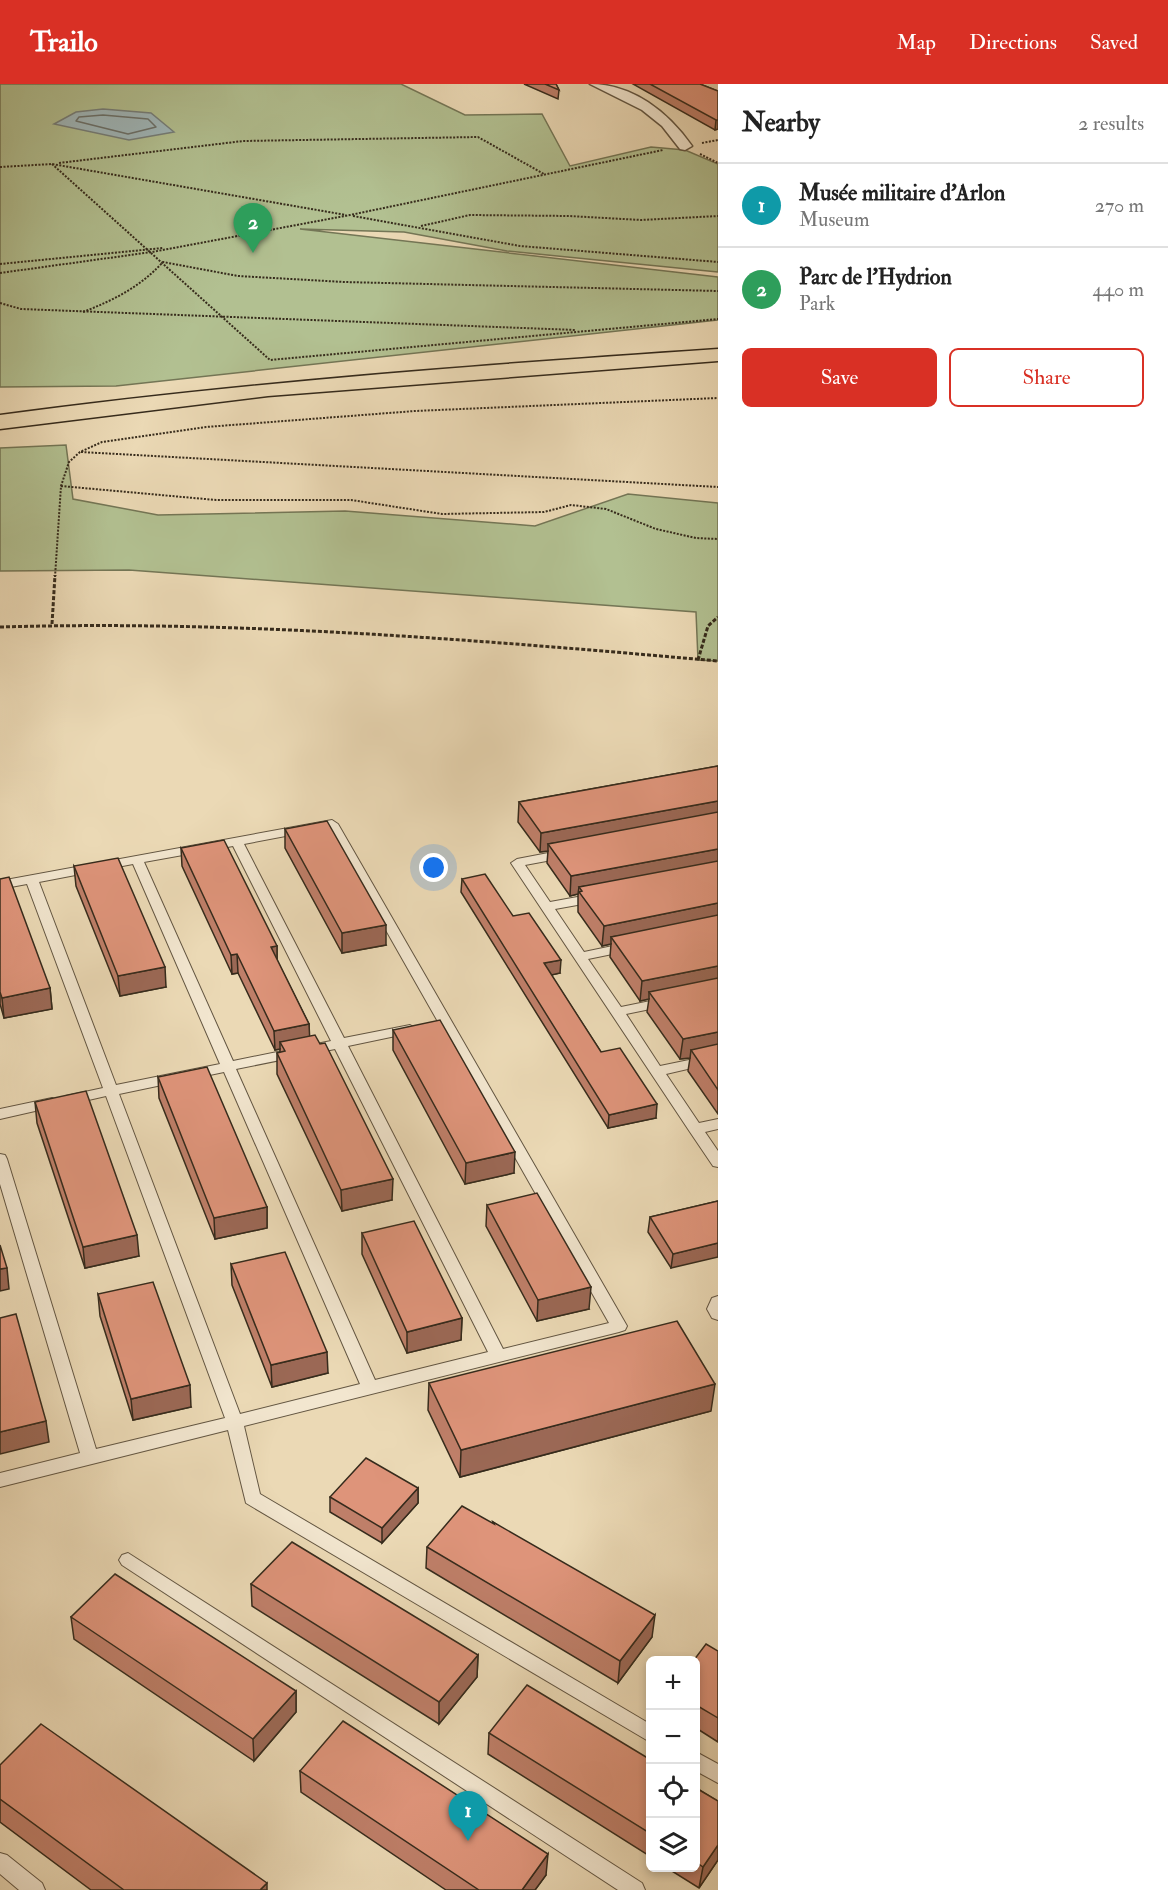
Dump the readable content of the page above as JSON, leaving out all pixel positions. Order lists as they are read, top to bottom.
{
  "page": {
    "header": "Trailo",
    "nav": ["Map", "Directions", "Saved"],
    "heading": ["Nearby", "2 results"],
    "list": [
      {
        "mark": "1",
        "name": "Musée militaire d'Arlon",
        "note": "Museum",
        "value": "270 m"
      },
      {
        "mark": "2",
        "name": "Parc de l'Hydrion",
        "note": "Park",
        "value": "440 m"
      }
    ],
    "pins": ["2", "1"],
    "buttons": ["Save", "Share"],
    "map_buttons": ["+", "−"]
  }
}
